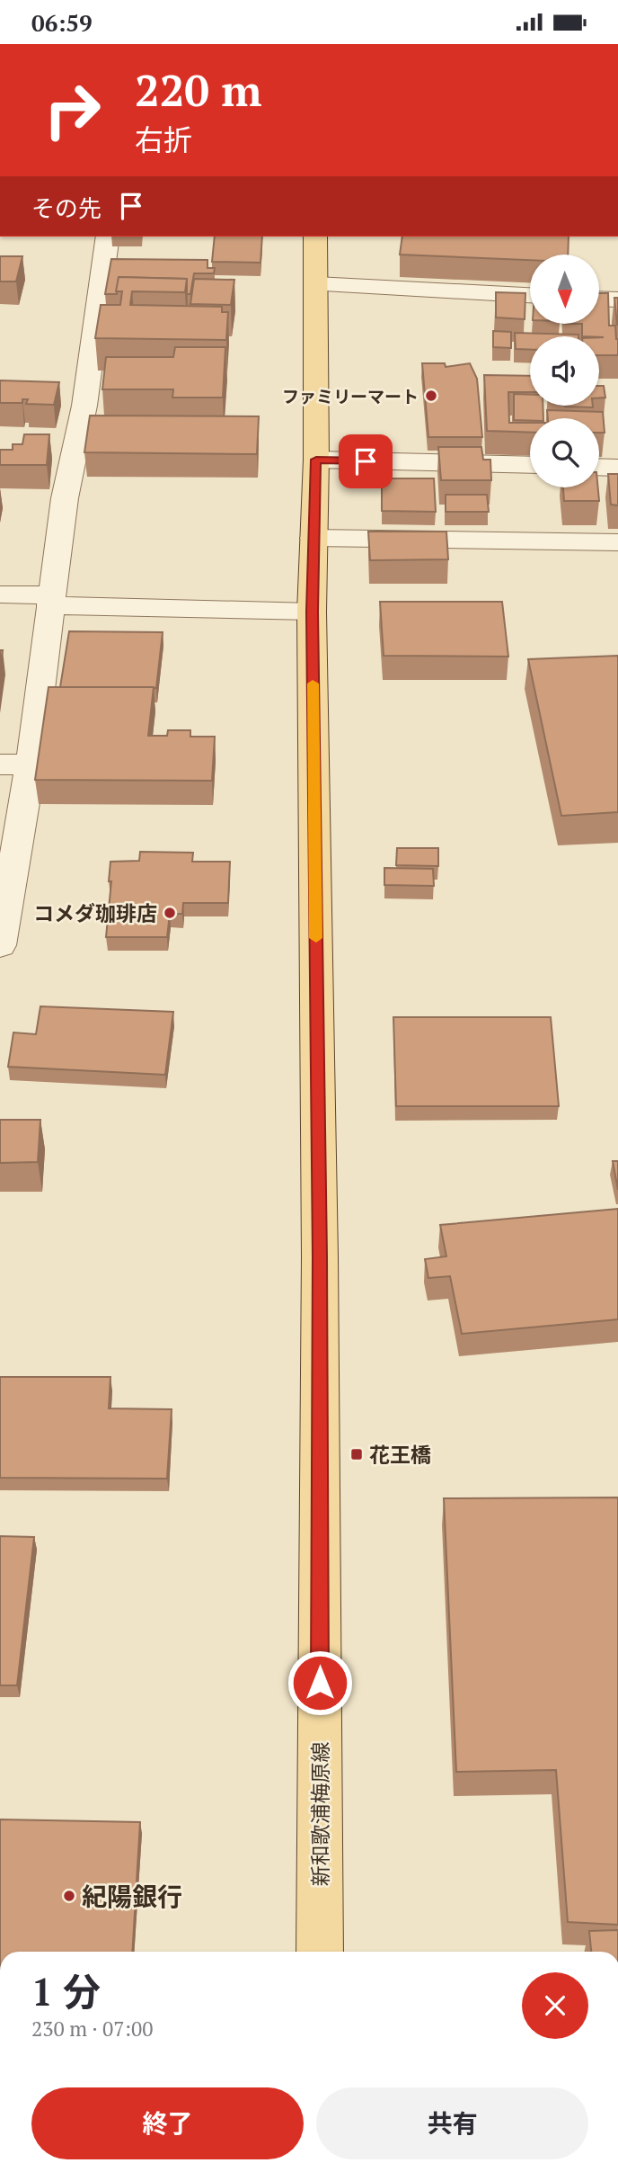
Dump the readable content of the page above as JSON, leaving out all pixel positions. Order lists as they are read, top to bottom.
{
  "streets": {
    "main road": ["新和歌浦梅原線"]
  },
  "places": {
    "other": ["ファミリーマート", "コメダ珈琲店", "紀陽銀行"],
    "transit": ["花王橋"]
  },
  "north": "bottom",
  "page": {
    "status": "06:59",
    "turn": ["220 m", "右折"],
    "then": "その先",
    "heading": ["1 分", "230 m · 07:00"],
    "buttons": ["終了", "共有"]
  }
}
